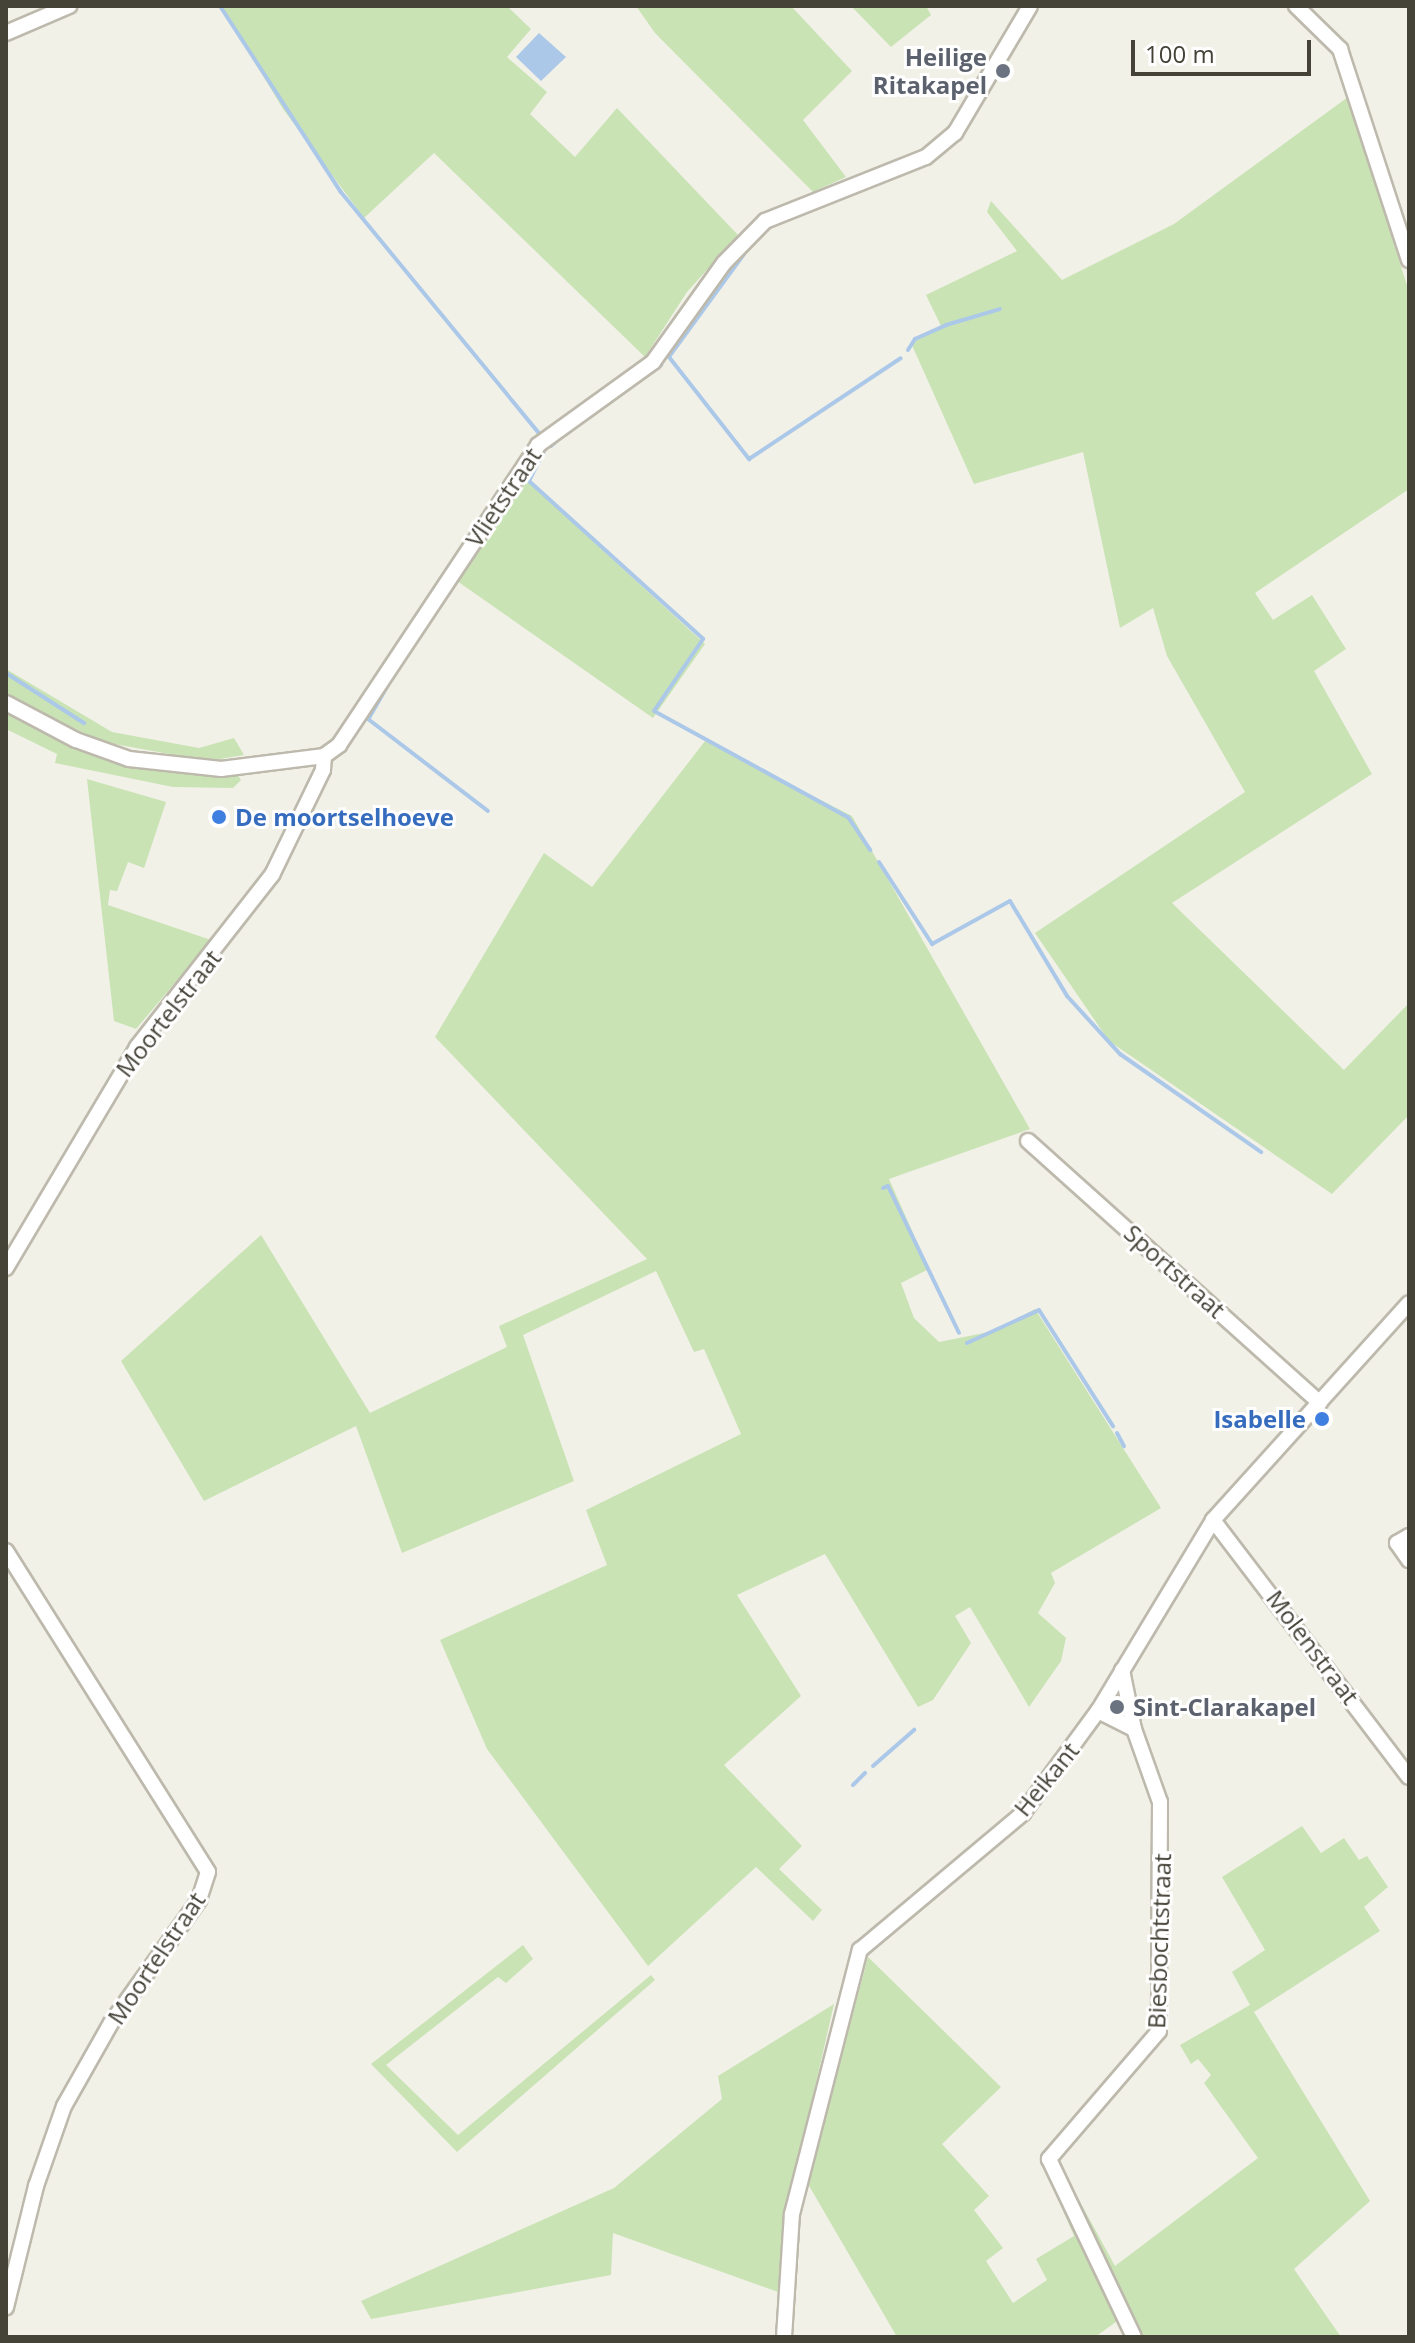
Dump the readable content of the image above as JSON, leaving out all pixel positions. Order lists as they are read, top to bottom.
{
  "streets": {
    "street": [
      "Vlietstraat",
      "Moortelstraat",
      "Sportstraat",
      "Molenstraat",
      "Heikant",
      "Biesbochtstraat"
    ]
  },
  "crossings": [
    ["Vlietstraat", "Moortelstraat"],
    ["Sportstraat", "Heikant"],
    ["Molenstraat", "Heikant"],
    ["Heikant", "Biesbochtstraat"]
  ],
  "places": [
    "Heilige Ritakapel",
    "De moortselhoeve",
    "Isabelle",
    "Sint-Clarakapel"
  ],
  "scale_bar": "100 m"
}
